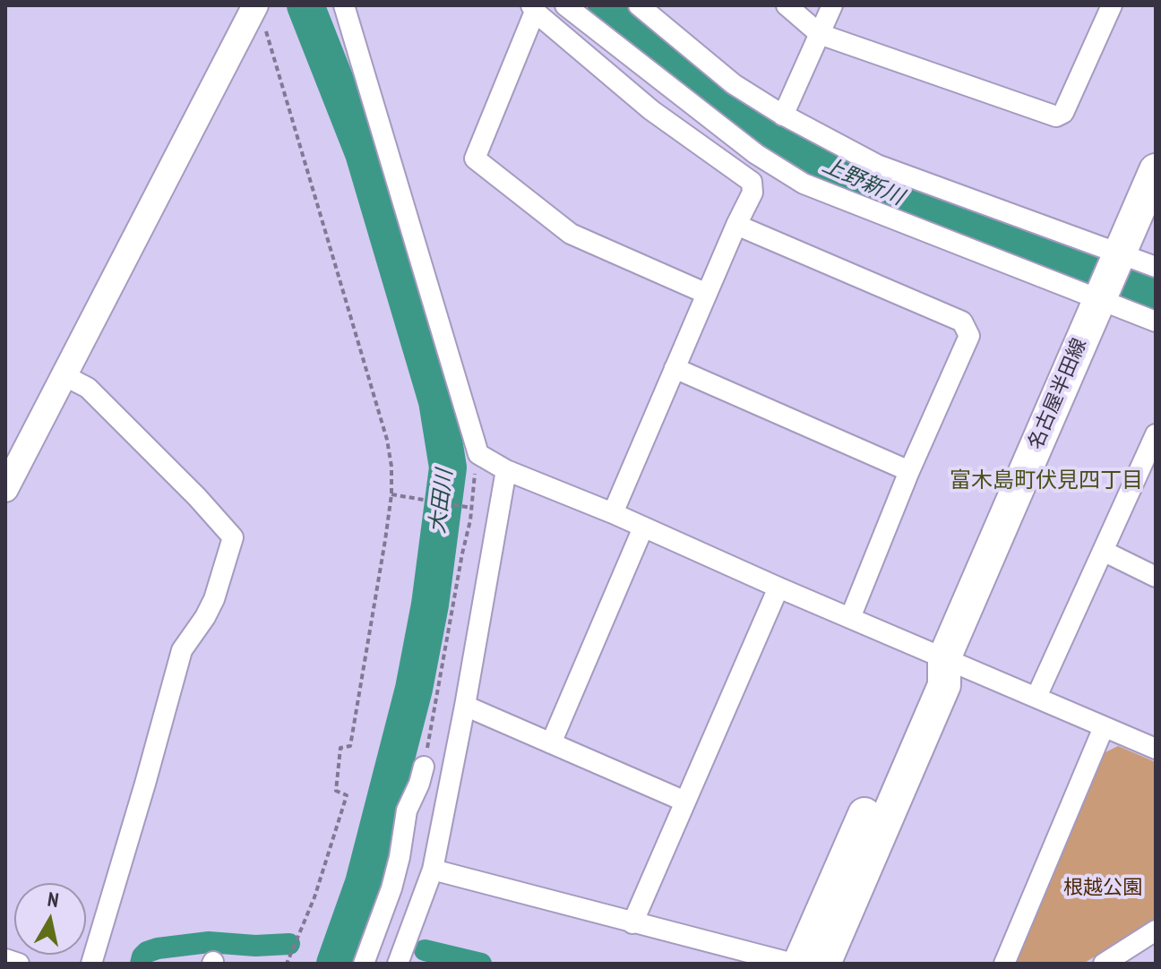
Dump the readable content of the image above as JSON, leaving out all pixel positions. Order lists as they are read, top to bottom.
{
  "streets": {
    "main road": ["名古屋半田線"]
  },
  "districts": ["富木島町伏見四丁目"],
  "water": ["上野新川", "大田川"],
  "parks": ["根越公園"],
  "north": "top"
}
